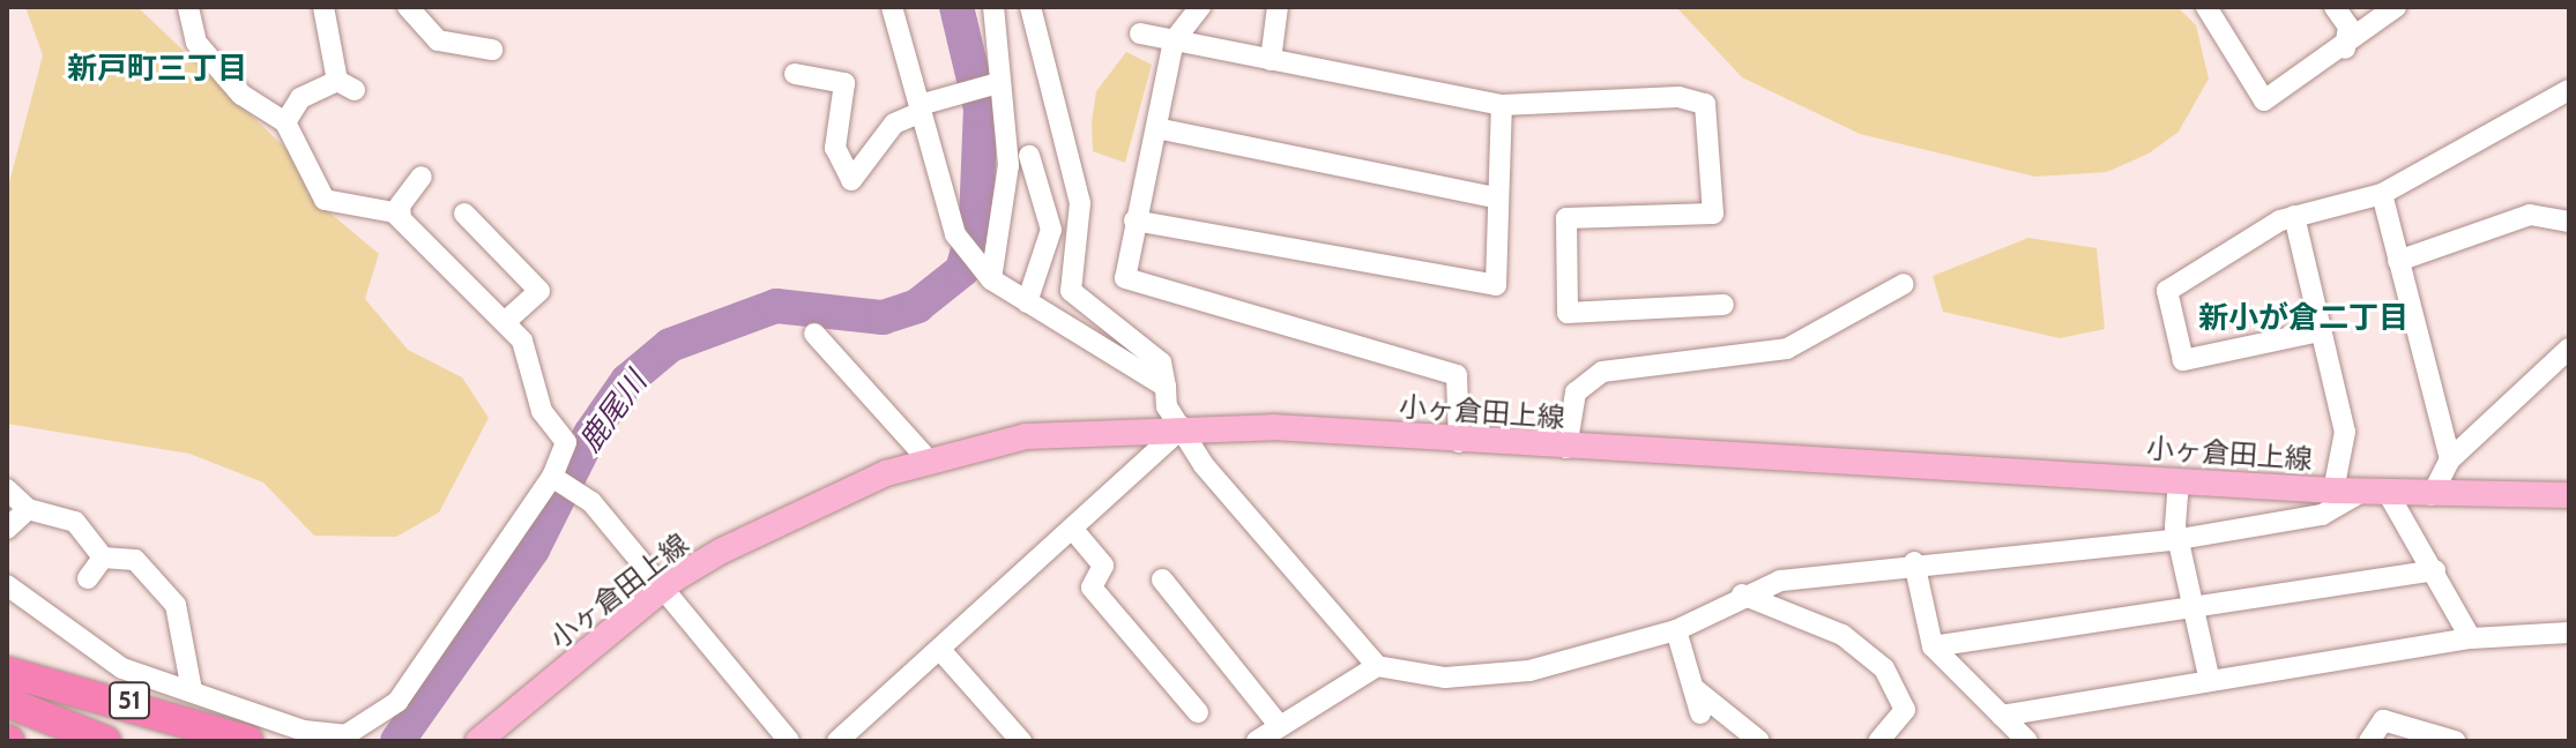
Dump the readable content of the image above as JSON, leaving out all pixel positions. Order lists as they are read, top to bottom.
{
  "streets": {
    "highway": ["51"],
    "main road": ["小ヶ倉田上線"]
  },
  "districts": ["新戸町三丁目", "新小が倉二丁目"],
  "water": ["鹿尾川"]
}
